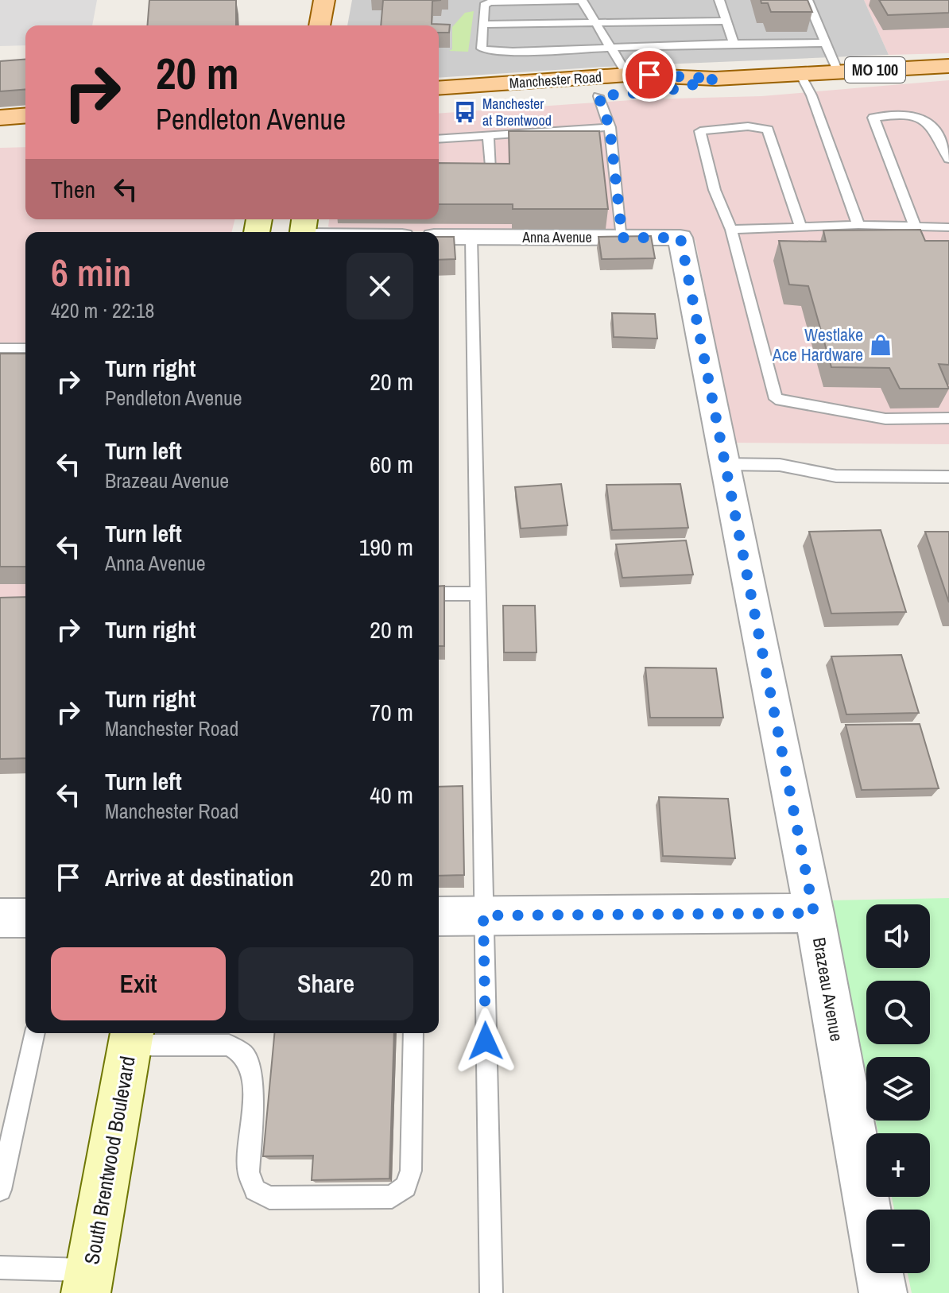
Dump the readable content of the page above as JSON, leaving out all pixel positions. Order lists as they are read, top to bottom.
{
  "streets": {
    "main road": ["MO 100", "Manchester Road", "South Brentwood Boulevard"],
    "street": ["Anna Avenue", "Brazeau Avenue"]
  },
  "crossings": [
    ["Anna Avenue", "Brazeau Avenue"]
  ],
  "places": {
    "bus stop": ["Manchester at Brentwood"],
    "shop": ["Westlake Ace Hardware"]
  },
  "page": {
    "turn": ["20 m", "Pendleton Avenue"],
    "then": "Then",
    "heading": ["6 min", "420 m · 22:18"],
    "list": [
      {
        "name": "Turn right",
        "note": "Pendleton Avenue",
        "value": "20 m"
      },
      {
        "name": "Turn left",
        "note": "Brazeau Avenue",
        "value": "60 m"
      },
      {
        "name": "Turn left",
        "note": "Anna Avenue",
        "value": "190 m"
      },
      {
        "name": "Turn right",
        "value": "20 m"
      },
      {
        "name": "Turn right",
        "note": "Manchester Road",
        "value": "70 m"
      },
      {
        "name": "Turn left",
        "note": "Manchester Road",
        "value": "40 m"
      },
      {
        "name": "Arrive at destination",
        "value": "20 m"
      }
    ],
    "map_buttons": ["+", "−"],
    "buttons": ["Exit", "Share"]
  }
}
